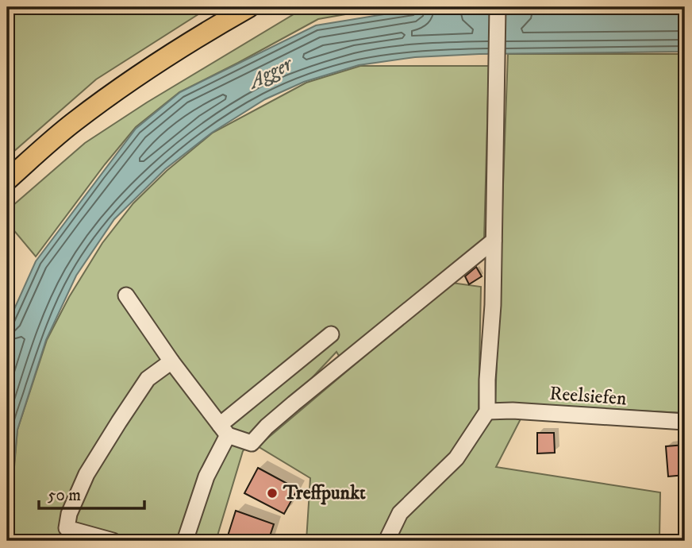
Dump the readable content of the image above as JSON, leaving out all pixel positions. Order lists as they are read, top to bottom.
{
  "streets": {
    "street": ["Reelsiefen"]
  },
  "water": ["Agger"],
  "places": ["Treffpunkt"],
  "scale_bar": "50 m"
}
